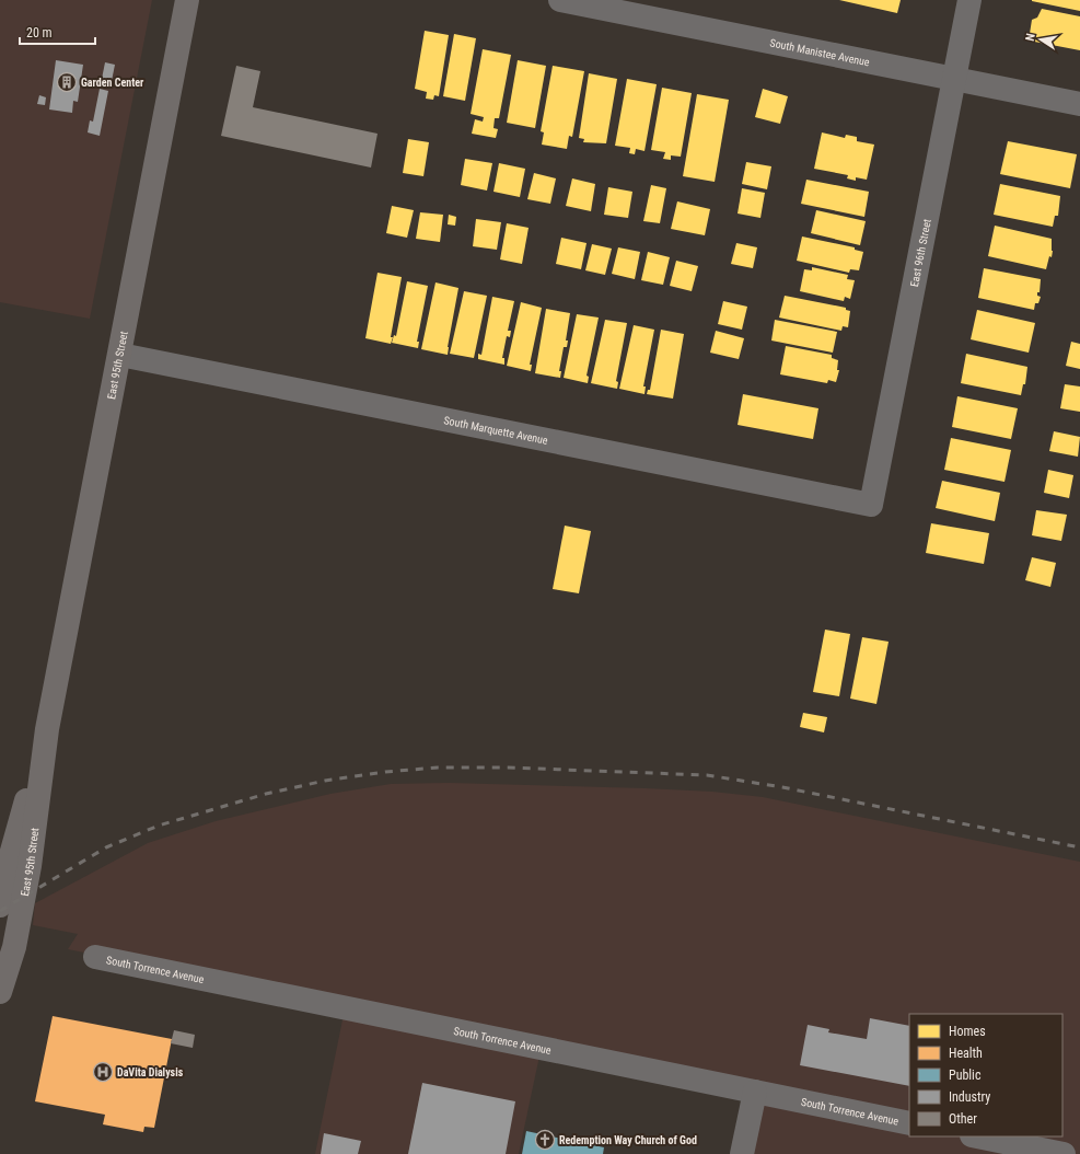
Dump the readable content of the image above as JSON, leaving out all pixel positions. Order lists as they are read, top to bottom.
{
  "streets": {
    "main road": ["East 95th Street"],
    "street": [
      "South Manistee Avenue",
      "East 96th Street",
      "South Marquette Avenue",
      "South Torrence Avenue"
    ]
  },
  "crossings": [
    ["South Manistee Avenue", "East 96th Street"],
    ["East 96th Street", "South Marquette Avenue"],
    ["East 95th Street", "South Marquette Avenue"]
  ],
  "places": {
    "building": ["Garden Center"],
    "hospital": ["DaVita Dialysis"],
    "church": ["Redemption Way Church of God"]
  },
  "legend": [
    "Homes",
    "Health",
    "Public",
    "Industry",
    "Other"
  ],
  "scale_bar": "20 m",
  "north": "left"
}
